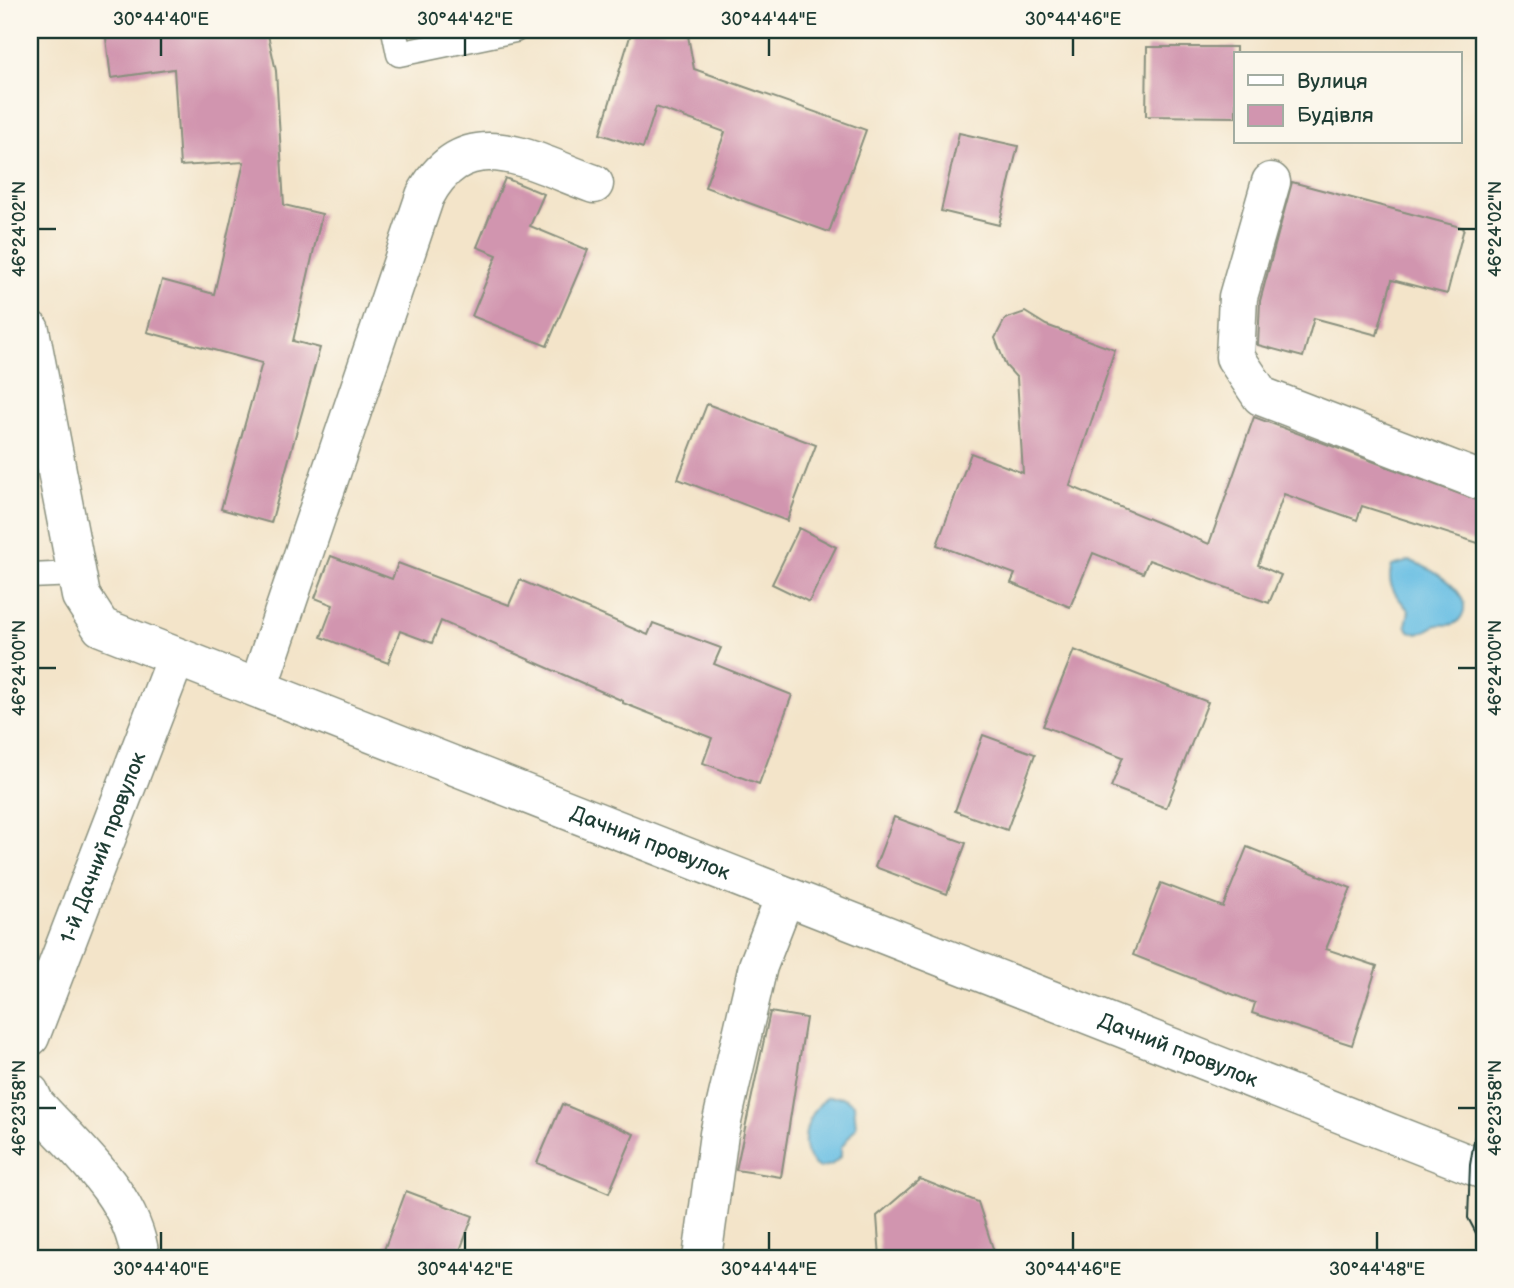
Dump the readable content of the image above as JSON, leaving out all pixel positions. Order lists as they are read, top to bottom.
{
  "streets": {
    "street": ["Дачний провулок", "1-й Дачний провулок"]
  },
  "crossings": [
    ["Дачний провулок", "1-й Дачний провулок"]
  ],
  "legend": ["Вулиця", "Будівля"],
  "coordinates": [
    "30°44'40\"E",
    "30°44'42\"E",
    "30°44'44\"E",
    "30°44'46\"E",
    "46°24'02\"N",
    "46°24'00\"N",
    "46°23'58\"N",
    "30°44'48\"E"
  ]
}
